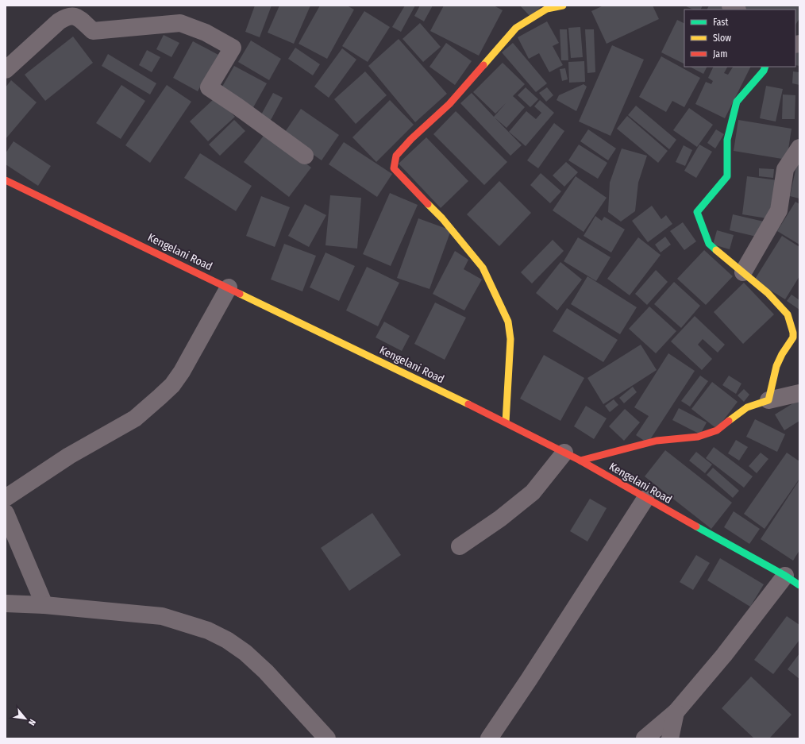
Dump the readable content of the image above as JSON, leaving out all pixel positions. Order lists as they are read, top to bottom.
{
  "streets": {
    "street": ["Kengelani Road"]
  },
  "legend": ["Fast", "Slow", "Jam"],
  "north": "bottom right"
}
